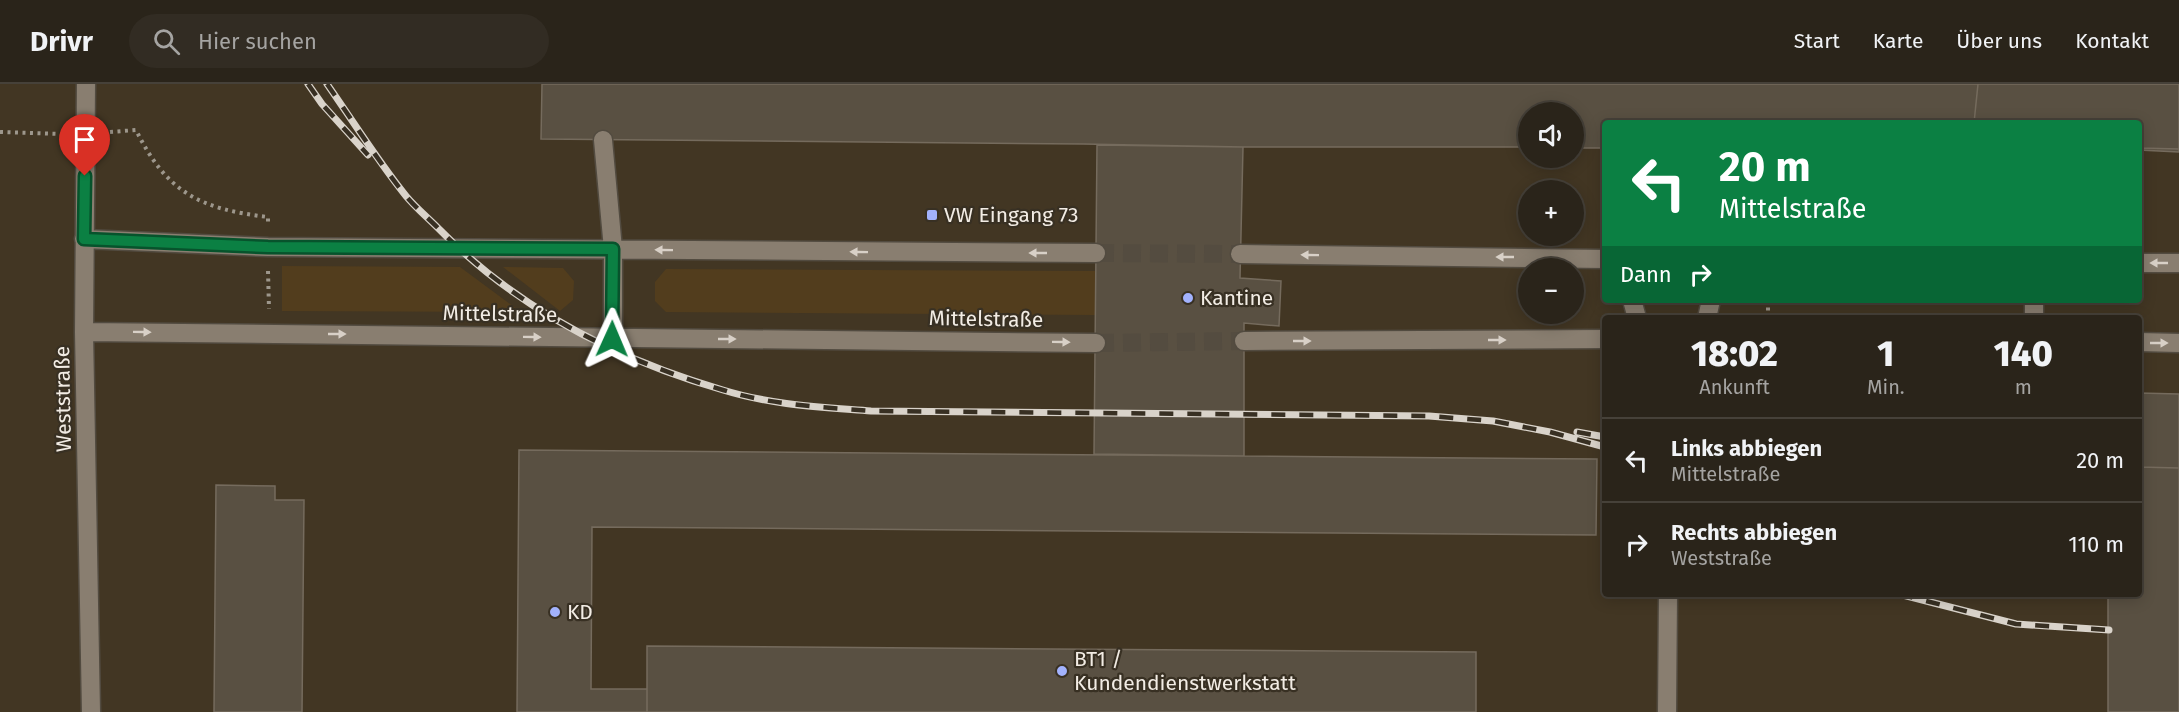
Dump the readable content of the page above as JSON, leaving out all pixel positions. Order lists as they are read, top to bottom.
{
  "streets": {
    "street": ["Mittelstraße", "Weststraße"]
  },
  "crossings": [
    ["Mittelstraße", "Weststraße"]
  ],
  "places": {
    "transit": ["VW Eingang 73"],
    "other": ["Kantine", "KD", "BT1 / Kundendienstwerkstatt"]
  },
  "page": {
    "header": "Drivr",
    "search": "Hier suchen",
    "nav": [
      "Start",
      "Karte",
      "Über uns",
      "Kontakt"
    ],
    "map_buttons": ["+", "−"],
    "turn": ["20 m", "Mittelstraße"],
    "then": "Dann",
    "eta": [
      "18:02",
      "Ankunft",
      "1",
      "Min.",
      "140",
      "m"
    ],
    "list": [
      {
        "name": "Links abbiegen",
        "note": "Mittelstraße",
        "value": "20 m"
      },
      {
        "name": "Rechts abbiegen",
        "note": "Weststraße",
        "value": "110 m"
      }
    ]
  }
}
